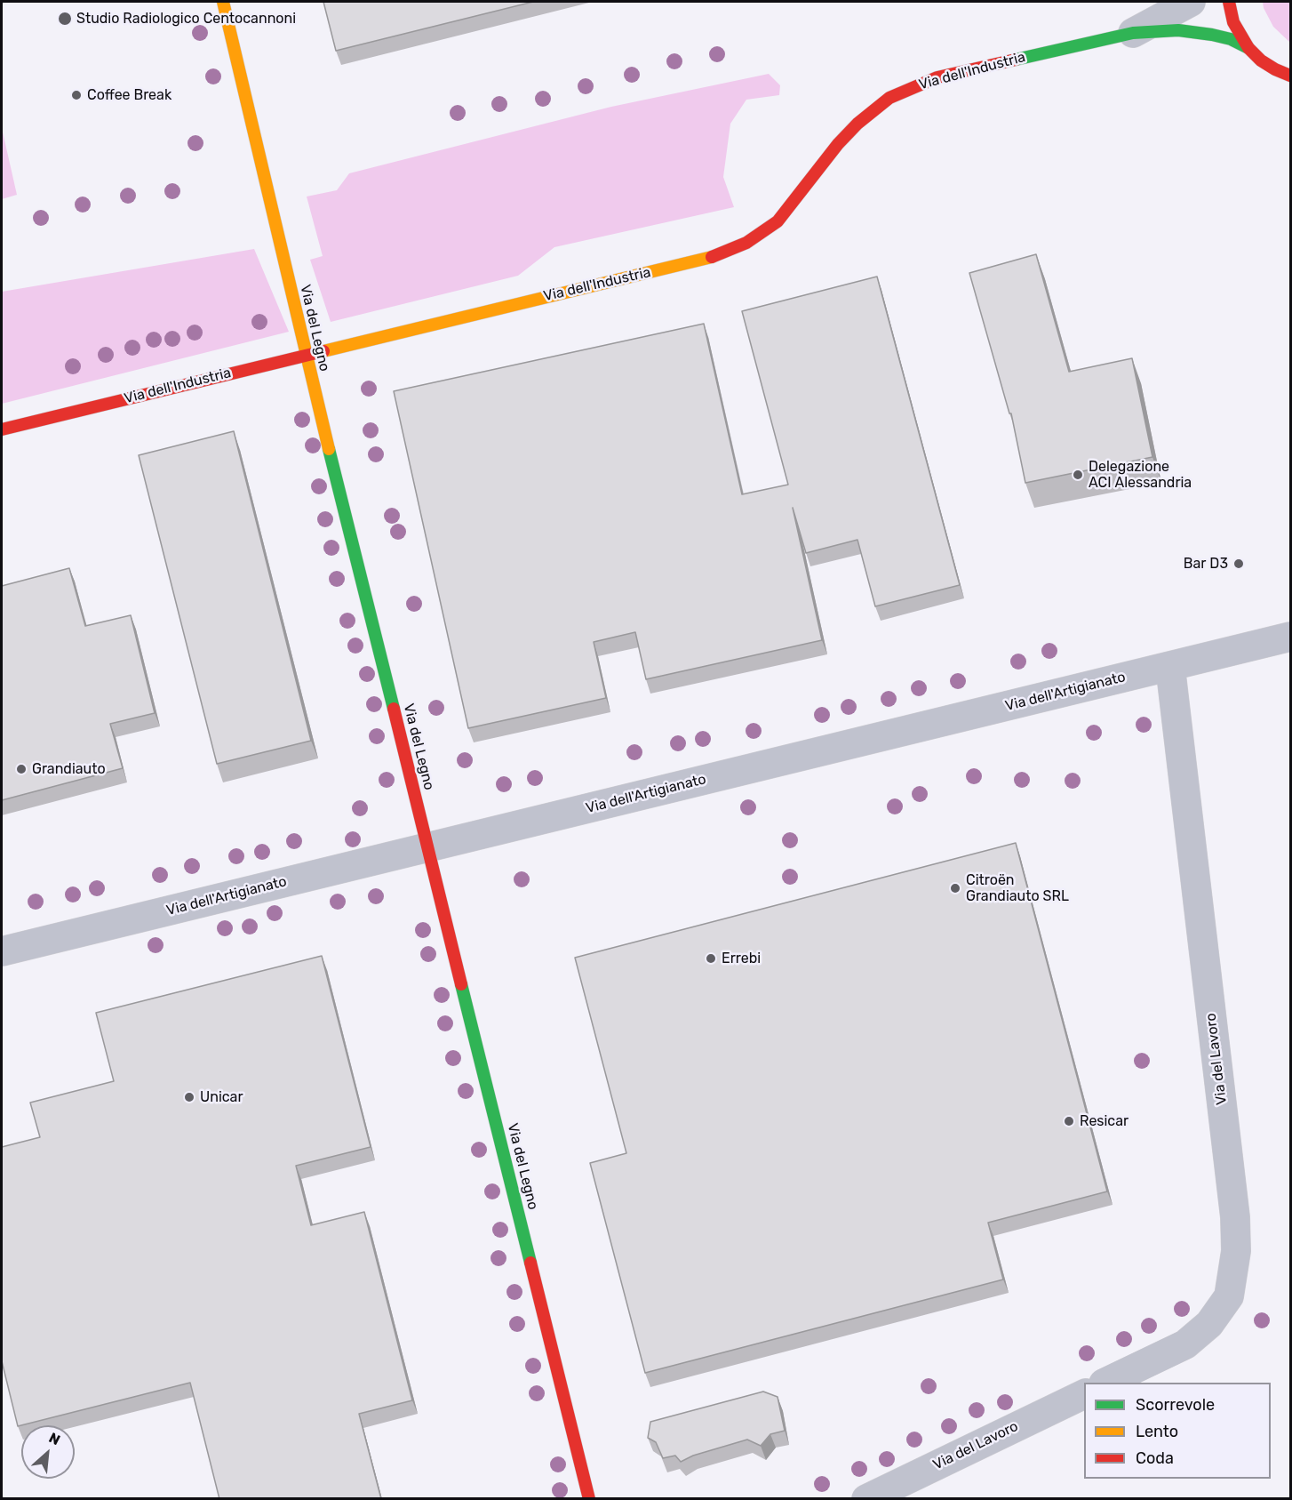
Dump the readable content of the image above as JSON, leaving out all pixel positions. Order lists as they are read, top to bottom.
{
  "streets": {
    "street": [
      "Via dell'Industria",
      "Via del Legno",
      "Via dell'Artigianato",
      "Via del Lavoro"
    ]
  },
  "crossings": [
    ["Via dell'Industria", "Via del Legno"],
    ["Via del Legno", "Via dell'Artigianato"],
    ["Via dell'Artigianato", "Via del Lavoro"]
  ],
  "places": [
    "Studio Radiologico Centocannoni",
    "Coffee Break",
    "Delegazione ACI Alessandria",
    "Bar D3",
    "Grandiauto",
    "Citroën Grandiauto SRL",
    "Errebi",
    "Unicar",
    "Resicar"
  ],
  "legend": ["Scorrevole", "Lento", "Coda"],
  "north": "top right"
}
